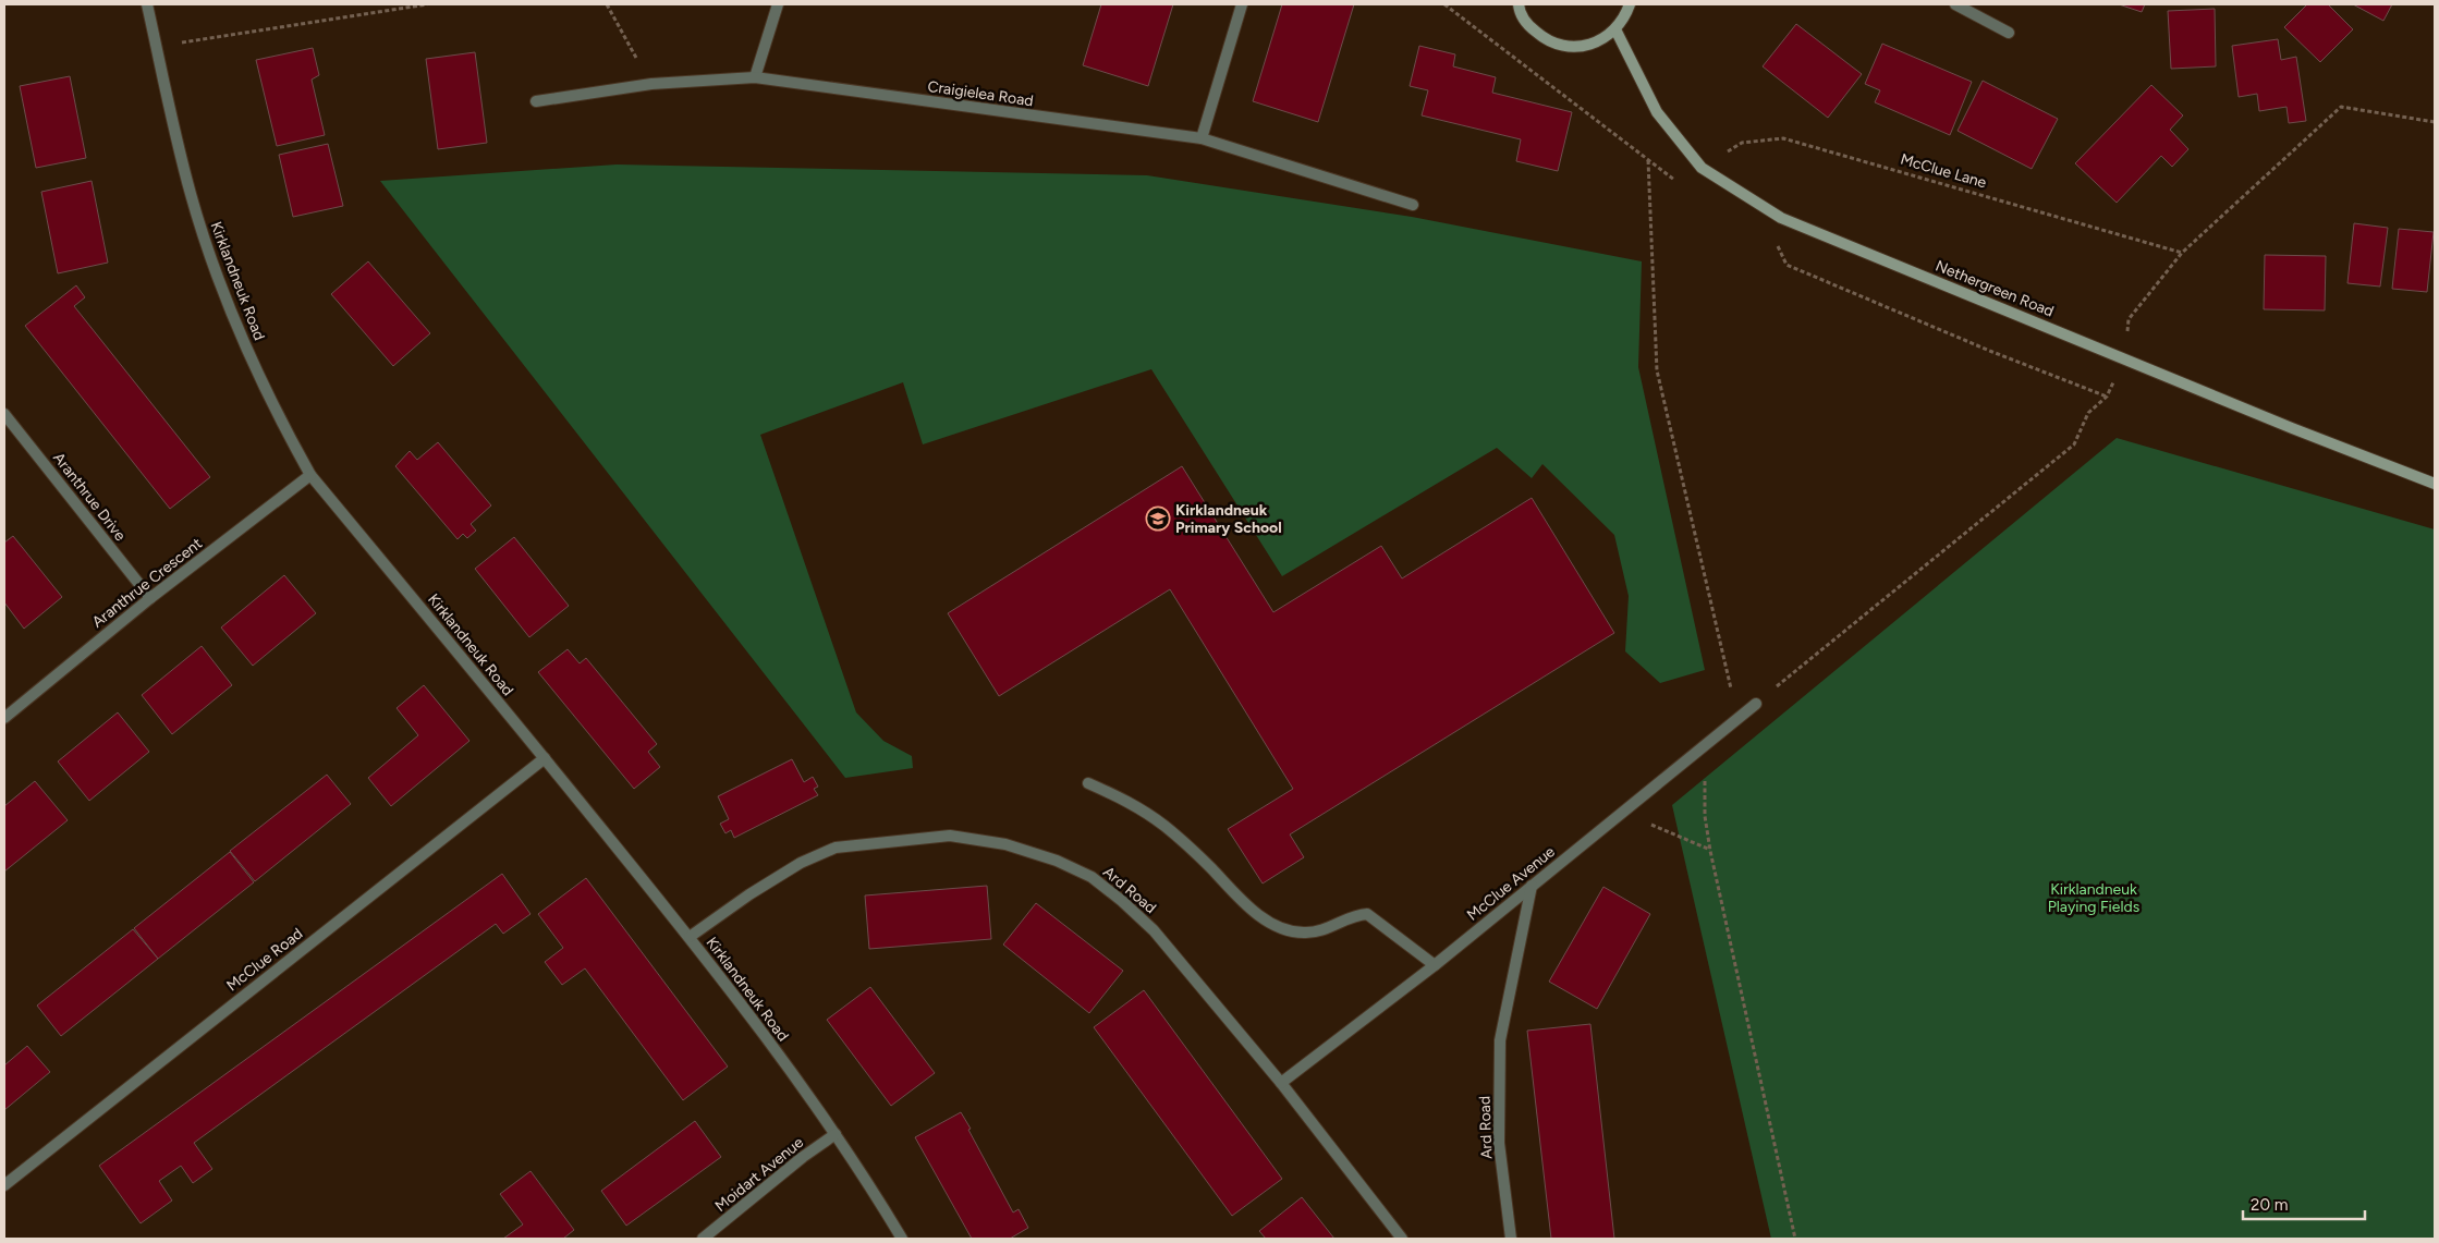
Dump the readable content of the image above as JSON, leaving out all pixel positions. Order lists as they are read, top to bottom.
{
  "streets": {
    "street": [
      "Craigielea Road",
      "Kirklandneuk Road",
      "Nethergreen Road",
      "Aranthrue Drive",
      "Aranthrue Crescent",
      "McClue Avenue",
      "Ard Road",
      "McClue Road",
      "Moidart Avenue"
    ],
    "path": ["McClue Lane"]
  },
  "crossings": [
    ["McClue Lane", "Nethergreen Road"],
    ["Kirklandneuk Road", "Aranthrue Crescent"],
    ["Kirklandneuk Road", "Ard Road"],
    ["Kirklandneuk Road", "McClue Road"],
    ["Kirklandneuk Road", "Moidart Avenue"],
    ["Aranthrue Drive", "Aranthrue Crescent"],
    ["McClue Avenue", "Ard Road"]
  ],
  "parks": ["Kirklandneuk Playing Fields"],
  "places": {
    "school or university": ["Kirklandneuk Primary School"]
  },
  "scale_bar": "20 m"
}
